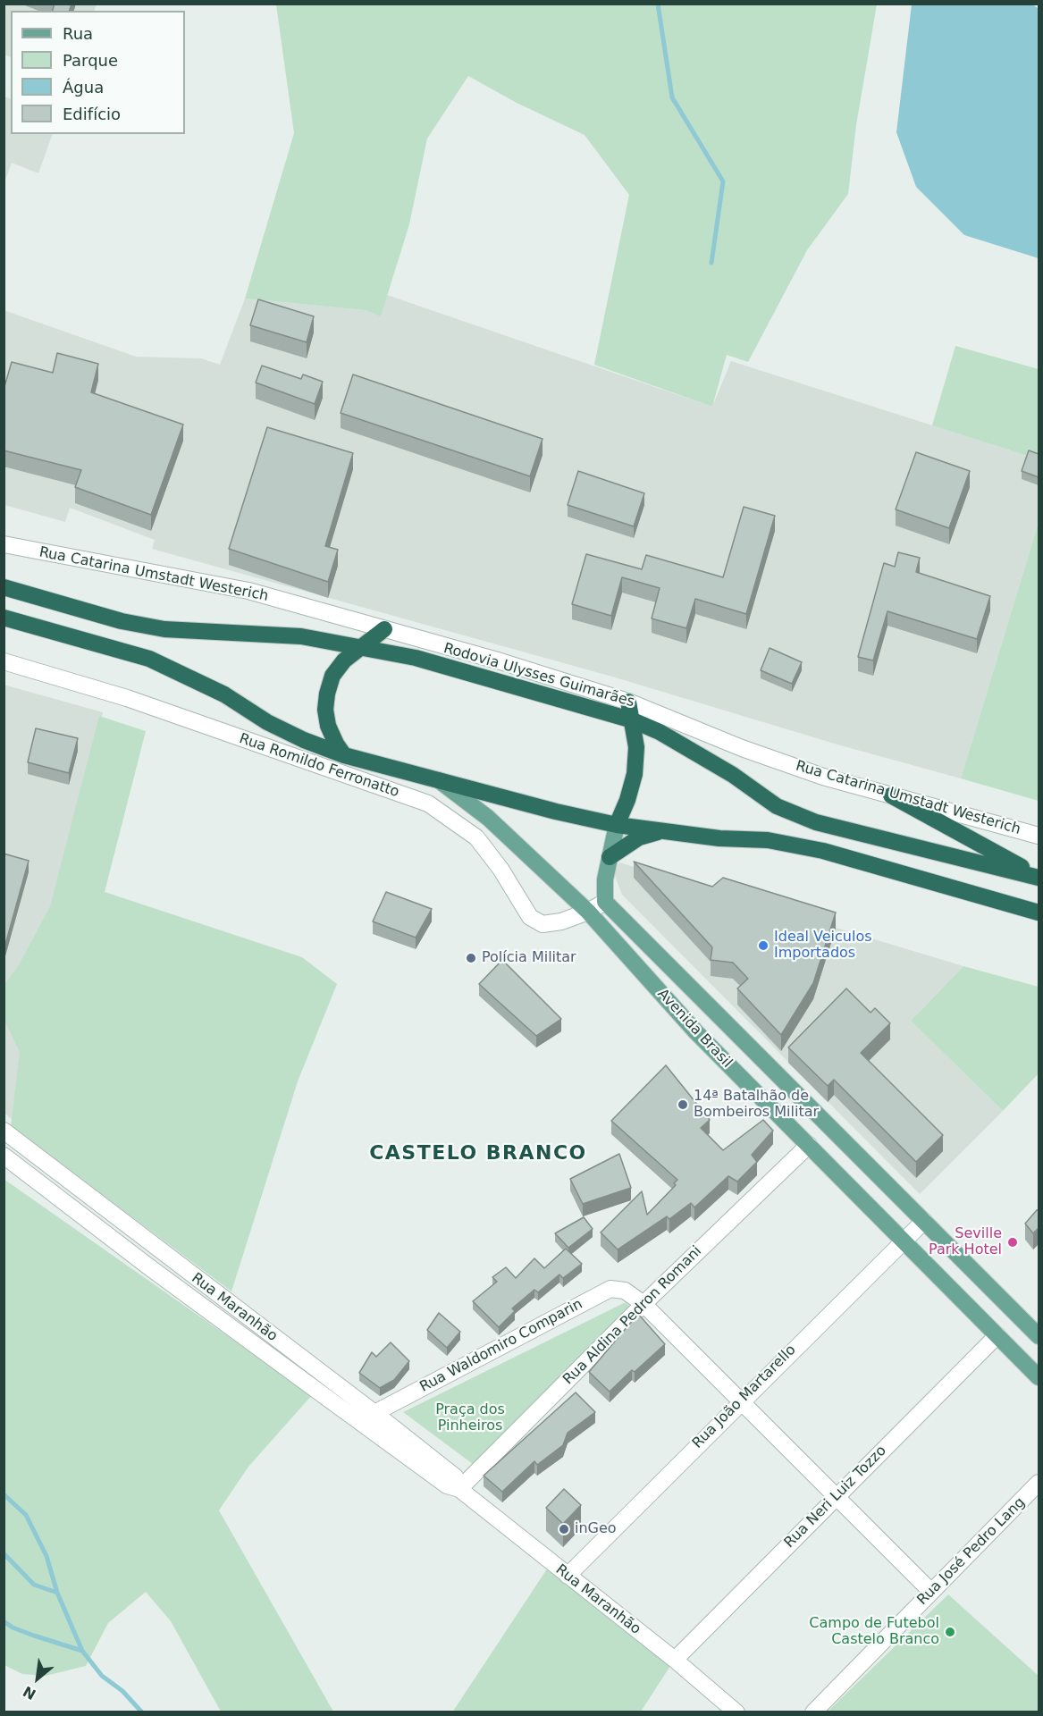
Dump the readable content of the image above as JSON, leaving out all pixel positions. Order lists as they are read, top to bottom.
{
  "streets": {
    "highway": ["Rodovia Ulysses Guimarães"],
    "main road": ["Avenida Brasil"],
    "street": [
      "Rua Catarina Umstadt Westerich",
      "Rua Romildo Ferronatto",
      "Rua Maranhão",
      "Rua Aldina Pedron Romani",
      "Rua Waldomiro Comparin",
      "Rua João Martarello",
      "Rua Neri Luiz Tozzo",
      "Rua José Pedro Lang"
    ]
  },
  "crossings": [
    ["Rua Romildo Ferronatto", "Avenida Brasil"],
    ["Avenida Brasil", "Rua Aldina Pedron Romani"],
    ["Avenida Brasil", "Rua João Martarello"],
    ["Avenida Brasil", "Rua Neri Luiz Tozzo"],
    ["Rua Maranhão", "Rua Aldina Pedron Romani"],
    ["Rua Maranhão", "Rua Waldomiro Comparin"],
    ["Rua Maranhão", "Rua João Martarello"],
    ["Rua Maranhão", "Rua Neri Luiz Tozzo"],
    ["Rua Aldina Pedron Romani", "Rua Waldomiro Comparin"],
    ["Rua Waldomiro Comparin", "Rua João Martarello"],
    ["Rua Waldomiro Comparin", "Rua Neri Luiz Tozzo"],
    ["Rua Waldomiro Comparin", "Rua José Pedro Lang"]
  ],
  "districts": ["CASTELO BRANCO"],
  "parks": ["Praça dos Pinheiros"],
  "places": [
    "Ideal Veiculos Importados",
    "Polícia Militar",
    "14ª Batalhão de Bombeiros Militar",
    "Seville Park Hotel",
    "inGeo",
    "Campo de Futebol Castelo Branco"
  ],
  "legend": [
    "Rua",
    "Parque",
    "Água",
    "Edifício"
  ],
  "north": "bottom left"
}
